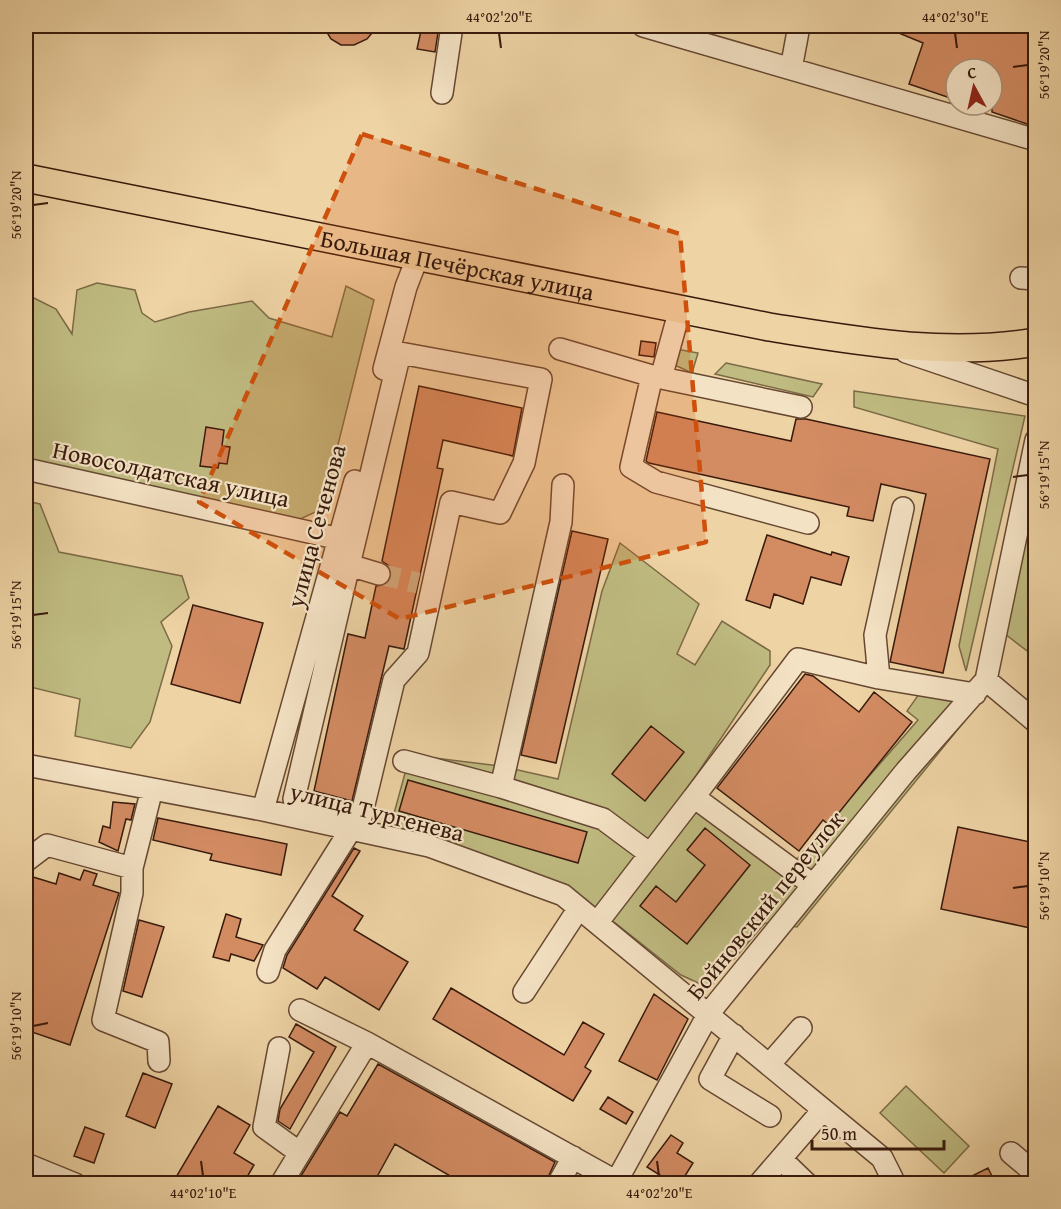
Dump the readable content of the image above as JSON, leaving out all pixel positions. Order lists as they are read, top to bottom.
{
  "streets": {
    "main road": ["Большая Печёрская улица"],
    "street": [
      "Новосолдатская улица",
      "улица Сеченова",
      "улица Тургенева",
      "Бойновский переулок"
    ]
  },
  "crossings": [
    ["Большая Печёрская улица", "улица Сеченова"],
    ["Новосолдатская улица", "улица Сеченова"],
    ["улица Сеченова", "улица Тургенева"],
    ["улица Тургенева", "Бойновский переулок"]
  ],
  "scale_bar": "50 m",
  "north": "top",
  "coordinates": [
    "44°02'20\"E",
    "44°02'30\"E",
    "56°19'20\"N",
    "56°19'15\"N",
    "56°19'10\"N",
    "44°02'10\"E"
  ]
}
